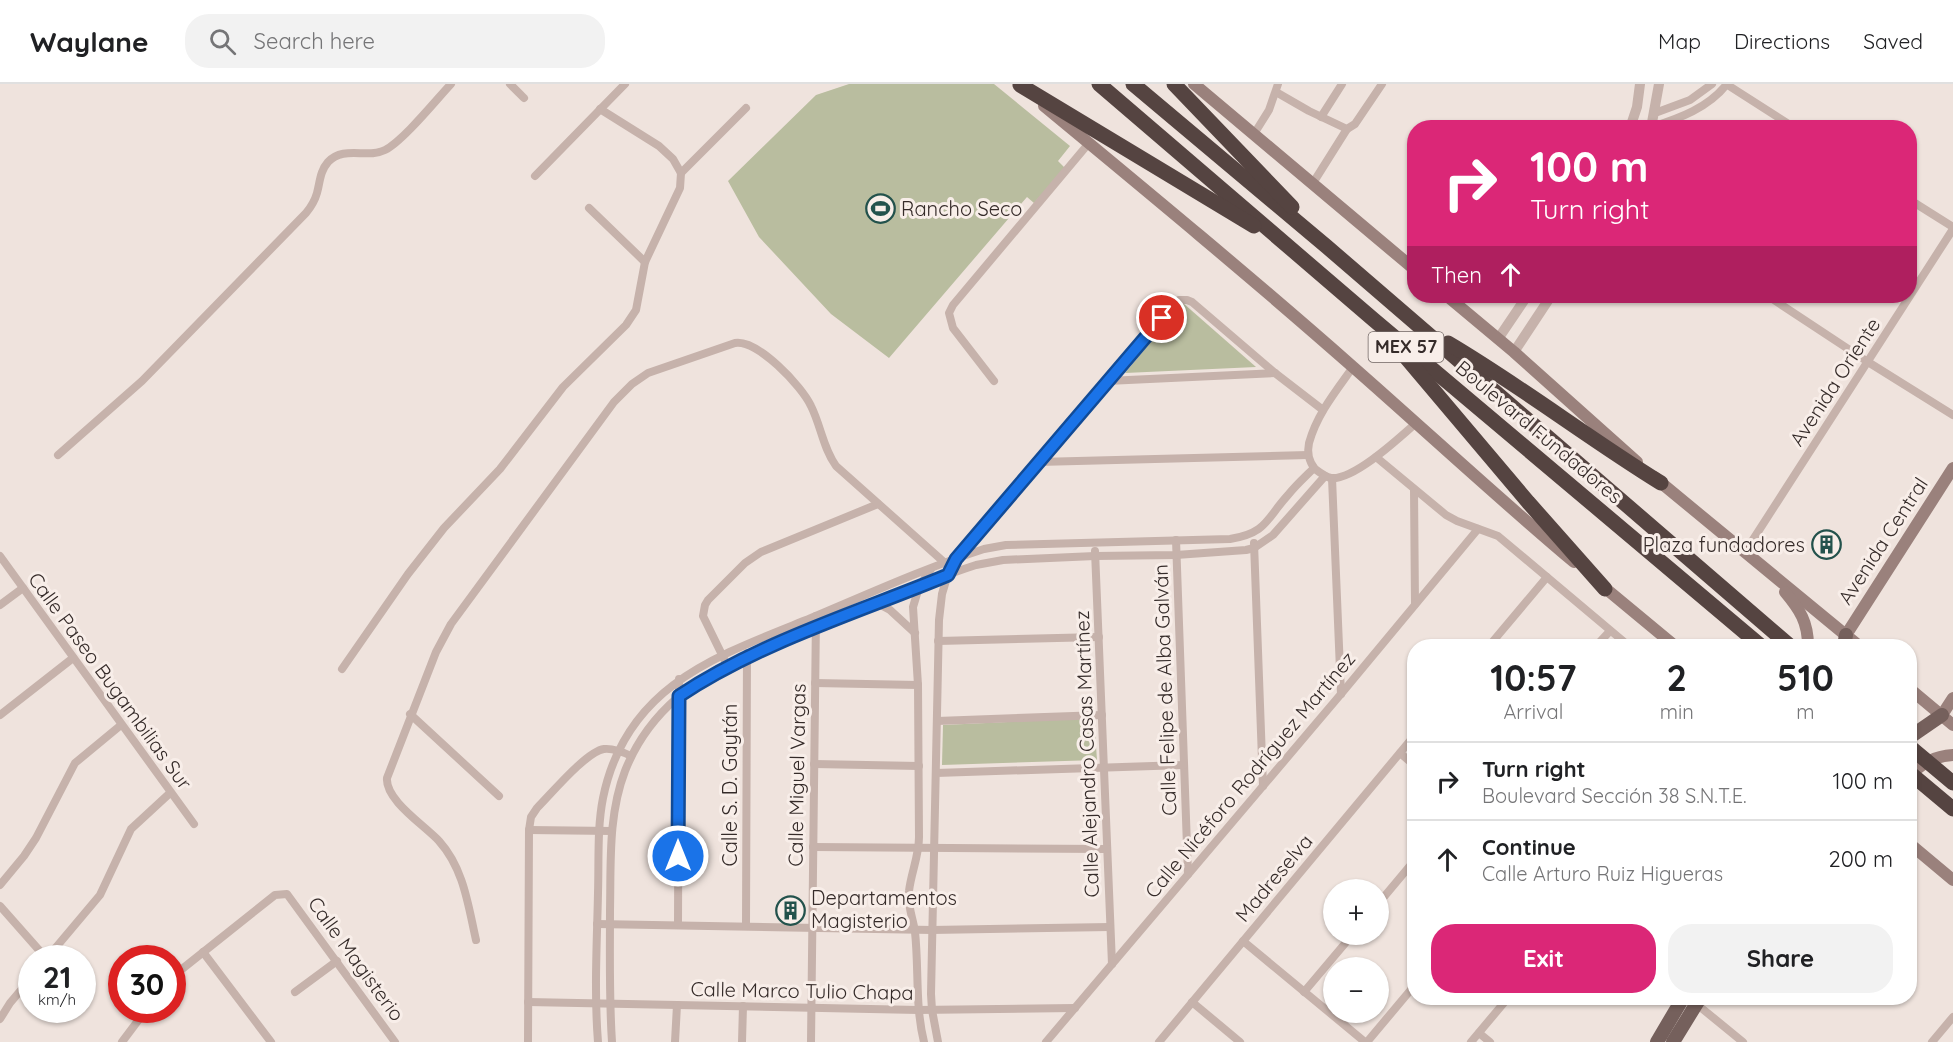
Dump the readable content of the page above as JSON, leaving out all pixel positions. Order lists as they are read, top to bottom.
{
  "streets": {
    "highway": ["MEX 57", "Boulevard Fundadores"],
    "main road": ["Avenida Central"],
    "street": [
      "Avenida Oriente",
      "Calle Paseo Bugambilias Sur",
      "Calle Felipe de Alba Galván",
      "Calle Alejandro Casas Martínez",
      "Calle Miguel Vargas",
      "Calle Nicéforo Rodríguez Martínez",
      "Calle S. D. Gaytán",
      "Madreselva",
      "Calle Magisterio",
      "Calle Marco Tulio Chapa"
    ]
  },
  "crossings": [
    ["Calle Felipe de Alba Galván", "Calle Nicéforo Rodríguez Martínez"],
    ["Calle Alejandro Casas Martínez", "Calle Nicéforo Rodríguez Martínez"],
    ["Calle Miguel Vargas", "Calle Marco Tulio Chapa"],
    ["Calle Nicéforo Rodríguez Martínez", "Calle Marco Tulio Chapa"]
  ],
  "places": {
    "sports": ["Rancho Seco"],
    "building": ["Plaza fundadores", "Departamentos Magisterio"]
  },
  "page": {
    "header": "Waylane",
    "search": "Search here",
    "nav": ["Map", "Directions", "Saved"],
    "turn": ["100 m", "Turn right"],
    "then": "Then",
    "eta": [
      "10:57",
      "Arrival",
      "2",
      "min",
      "510",
      "m"
    ],
    "list": [
      {
        "name": "Turn right",
        "note": "Boulevard Sección 38 S.N.T.E.",
        "value": "100 m"
      },
      {
        "name": "Continue",
        "note": "Calle Arturo Ruiz Higueras",
        "value": "200 m"
      }
    ],
    "map_buttons": ["+", "−"],
    "buttons": ["Exit", "Share"],
    "speed": "21 km/h",
    "limit": "30"
  }
}
